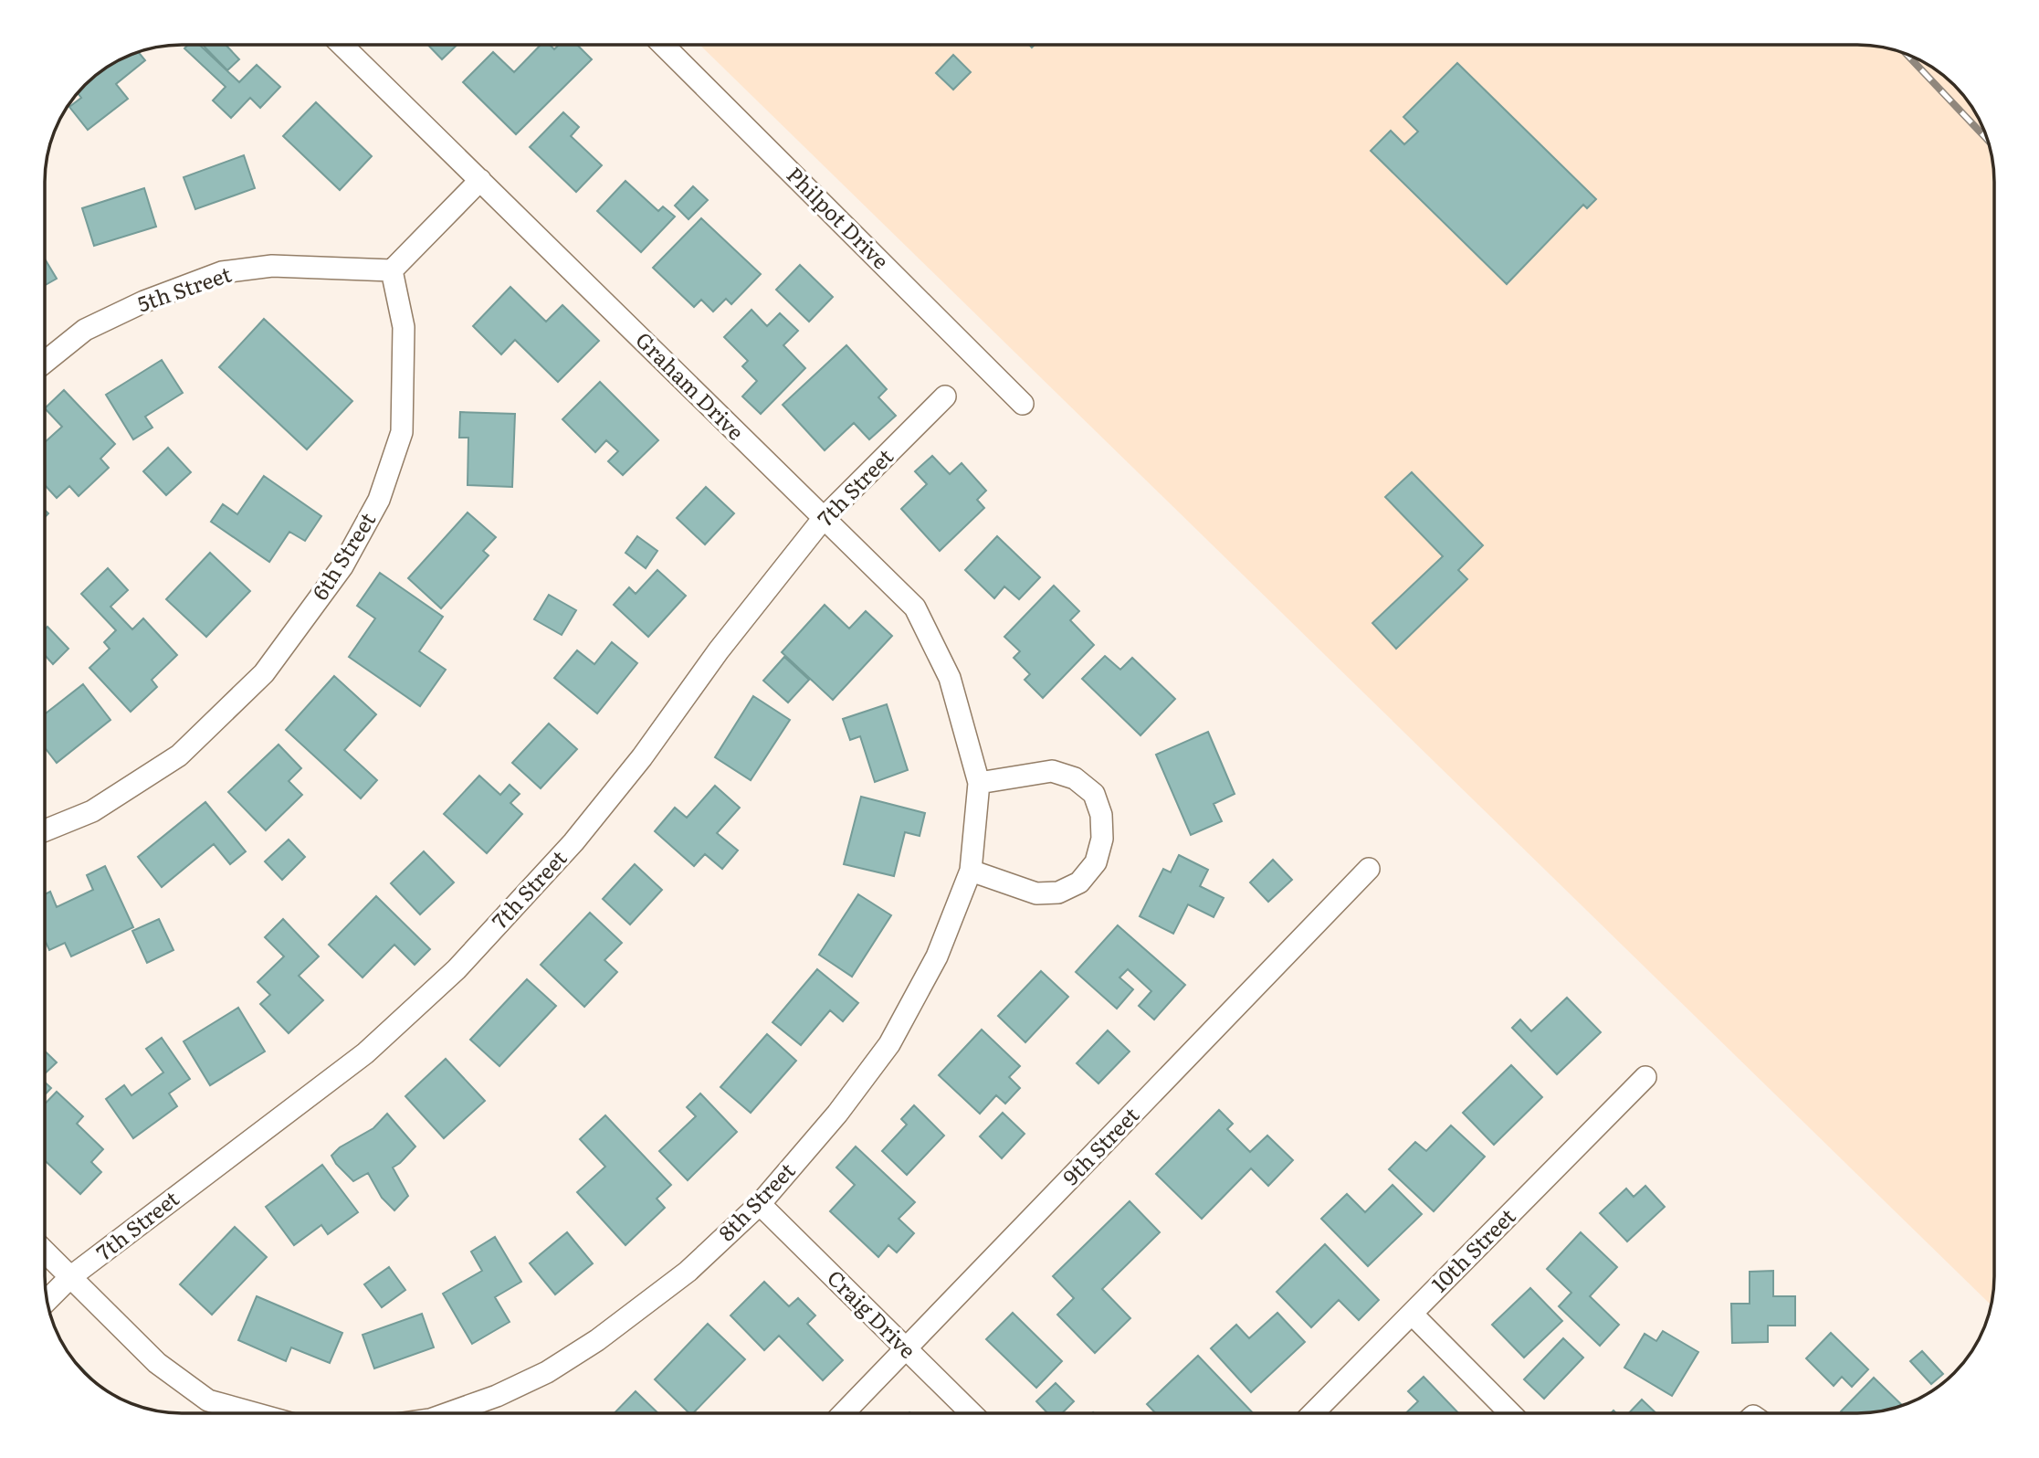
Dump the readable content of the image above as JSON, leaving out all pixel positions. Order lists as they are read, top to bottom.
{
  "streets": {
    "street": [
      "Philpot Drive",
      "5th Street",
      "Graham Drive",
      "7th Street",
      "6th Street",
      "9th Street",
      "8th Street",
      "10th Street",
      "Craig Drive"
    ]
  },
  "crossings": [
    ["5th Street", "6th Street"],
    ["Graham Drive", "7th Street"],
    ["Graham Drive", "8th Street"],
    ["9th Street", "Craig Drive"],
    ["8th Street", "Craig Drive"]
  ]
}
